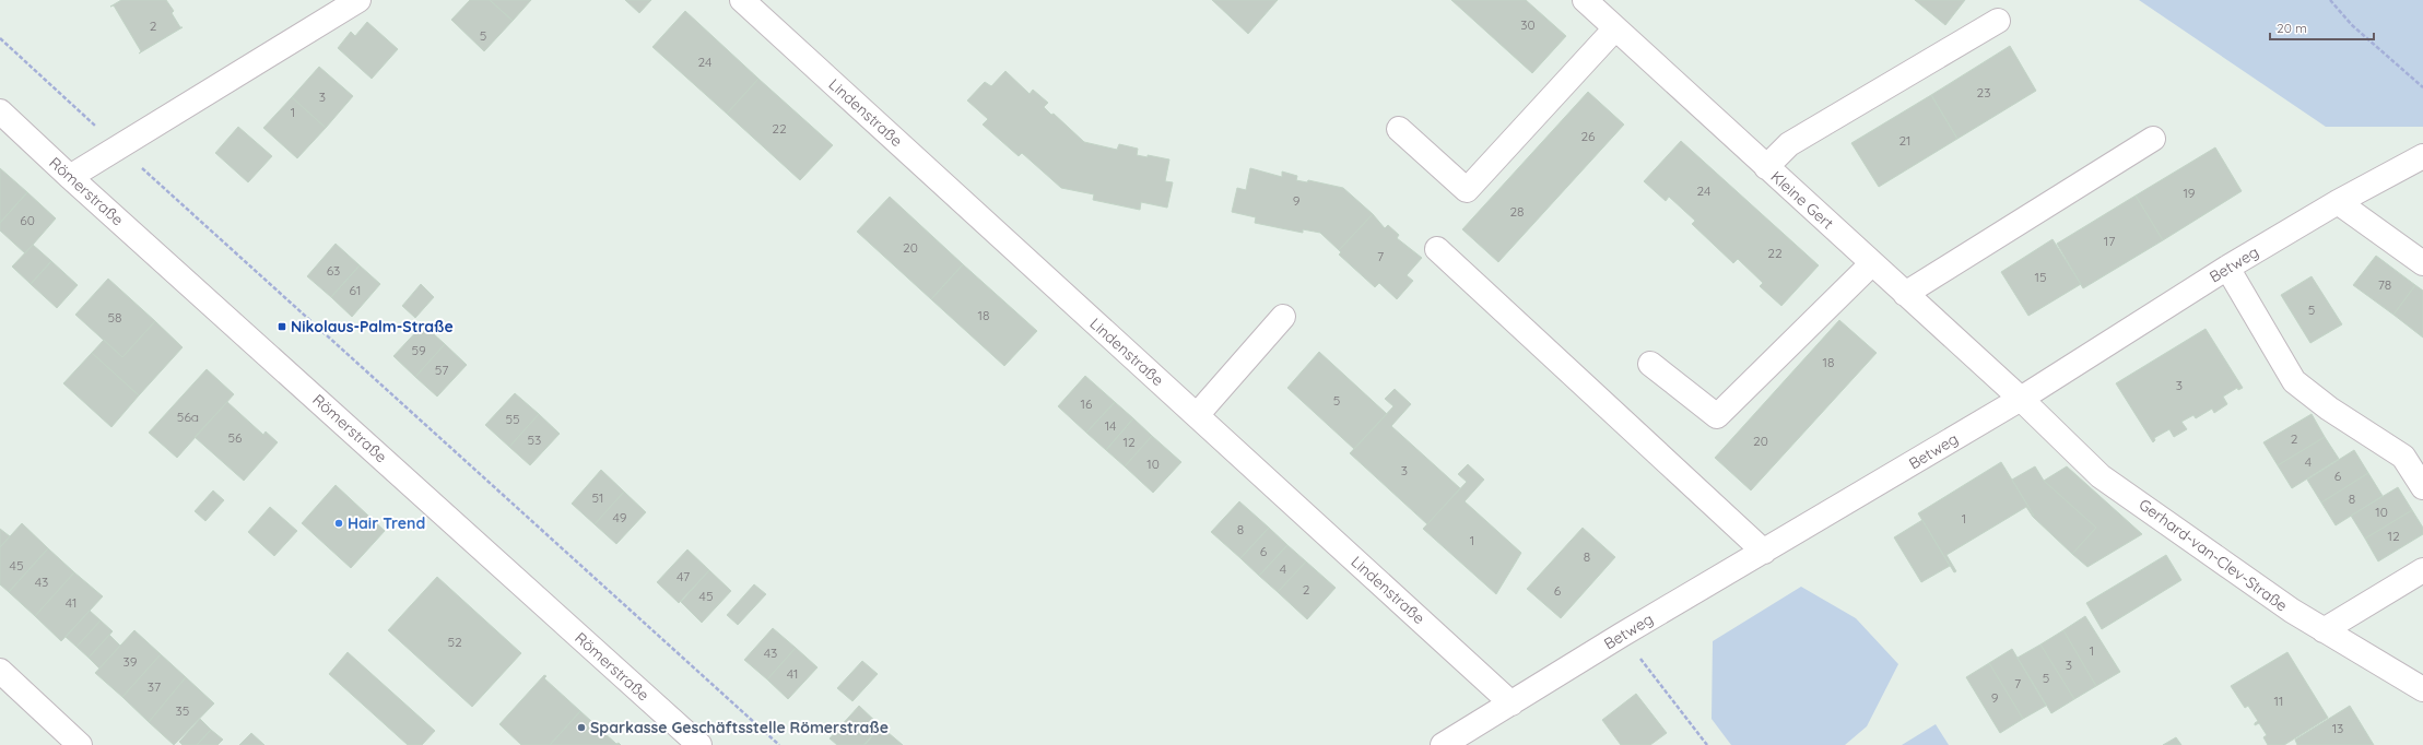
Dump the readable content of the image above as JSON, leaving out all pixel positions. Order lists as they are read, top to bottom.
{
  "streets": {
    "street": [
      "Lindenstraße",
      "Römerstraße",
      "Kleine Gert",
      "Betweg",
      "Gerhard-van-Clev-Straße"
    ]
  },
  "crossings": [
    ["Lindenstraße", "Betweg"],
    ["Kleine Gert", "Betweg"],
    ["Kleine Gert", "Gerhard-van-Clev-Straße"],
    ["Betweg", "Gerhard-van-Clev-Straße"]
  ],
  "places": {
    "transit": ["Nikolaus-Palm-Straße"],
    "other": ["Hair Trend", "Sparkasse Geschäftsstelle Römerstraße"]
  },
  "house_numbers": [
    "30",
    "2",
    "5",
    "24",
    "23",
    "3",
    "1",
    "22",
    "26",
    "21",
    "24",
    "19",
    "9",
    "28",
    "60",
    "17",
    "20",
    "22",
    "7",
    "63",
    "15",
    "78",
    "61",
    "5",
    "18",
    "58",
    "59",
    "18",
    "57",
    "3",
    "5",
    "16",
    "56a",
    "55",
    "14",
    "56",
    "2",
    "53",
    "20",
    "12",
    "4",
    "10",
    "3",
    "6",
    "51",
    "8",
    "10",
    "49",
    "1",
    "8",
    "12",
    "1",
    "6",
    "8",
    "45",
    "4",
    "47",
    "43",
    "2",
    "6",
    "45",
    "41",
    "52",
    "1",
    "43",
    "39",
    "3",
    "41",
    "5",
    "7",
    "37",
    "9",
    "11",
    "35",
    "13"
  ],
  "scale_bar": "20 m"
}
